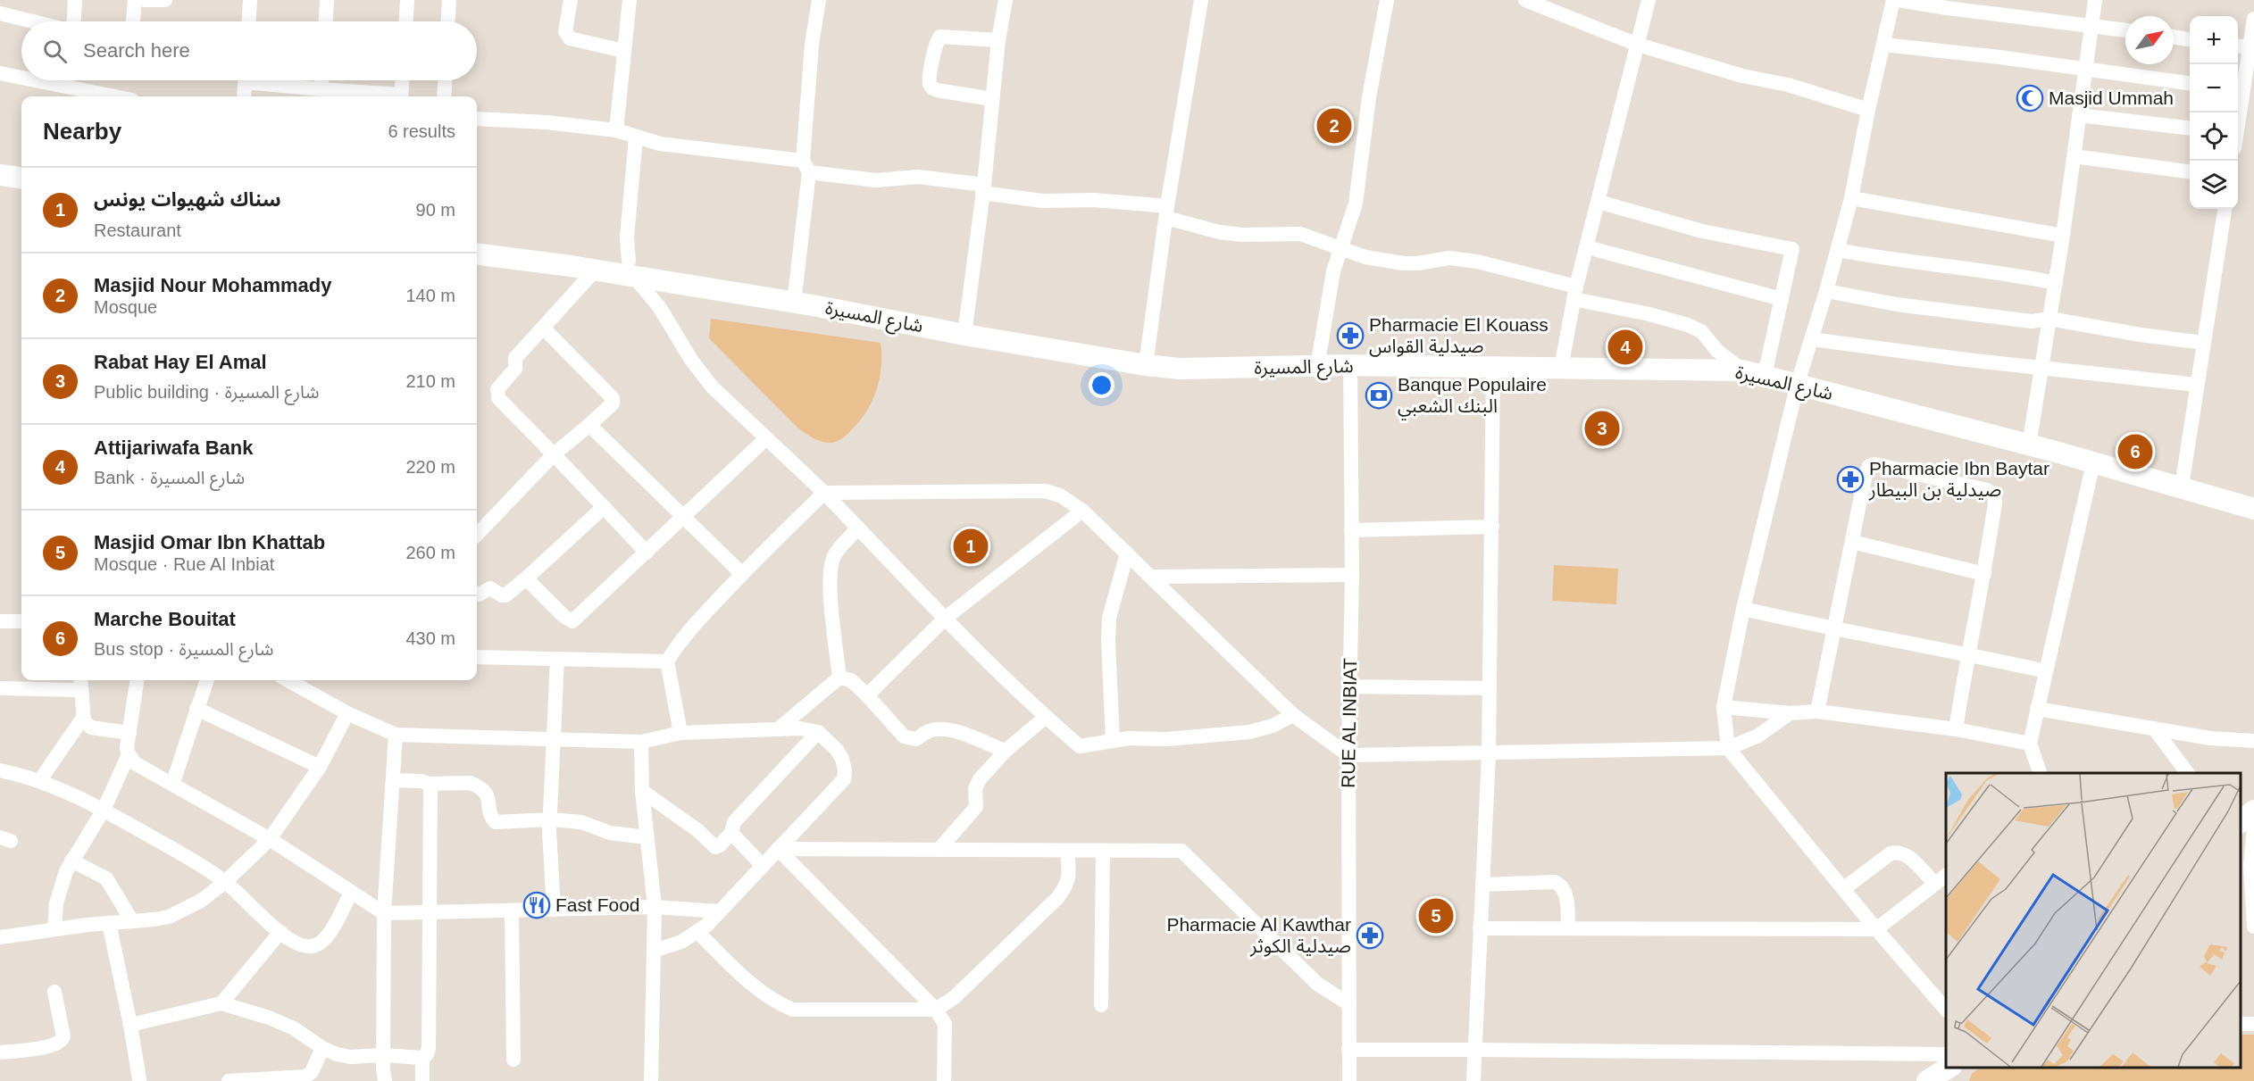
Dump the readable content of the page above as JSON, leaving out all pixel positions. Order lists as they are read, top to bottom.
{
  "streets": {
    "street": ["شارع المسيرة", "RUE AL INBIAT"]
  },
  "crossings": [
    ["شارع المسيرة", "RUE AL INBIAT"]
  ],
  "places": {
    "mosque": ["Masjid Ummah"],
    "pharmacy": ["Pharmacie El Kouass صيدلية القواس", "Pharmacie Ibn Baytar صيدلية بن البيطار", "Pharmacie Al Kawthar صيدلية الكوثر"],
    "bank": ["Banque Populaire البنك الشعبي"],
    "restaurant": ["Fast Food"]
  },
  "north": "top right",
  "page": {
    "map_buttons": ["+", "−"],
    "search": "Search here",
    "heading": ["Nearby", "6 results"],
    "pins": [
      "2",
      "4",
      "3",
      "6",
      "1",
      "5"
    ],
    "list": [
      {
        "mark": "1",
        "name": "سناك شهيوات يونس",
        "note": "Restaurant",
        "value": "90 m"
      },
      {
        "mark": "2",
        "name": "Masjid Nour Mohammady",
        "note": "Mosque",
        "value": "140 m"
      },
      {
        "mark": "3",
        "name": "Rabat Hay El Amal",
        "note": "Public building · شارع المسيرة",
        "value": "210 m"
      },
      {
        "mark": "4",
        "name": "Attijariwafa Bank",
        "note": "Bank · شارع المسيرة",
        "value": "220 m"
      },
      {
        "mark": "5",
        "name": "Masjid Omar Ibn Khattab",
        "note": "Mosque · Rue Al Inbiat",
        "value": "260 m"
      },
      {
        "mark": "6",
        "name": "Marche Bouitat",
        "note": "Bus stop · شارع المسيرة",
        "value": "430 m"
      }
    ]
  }
}
